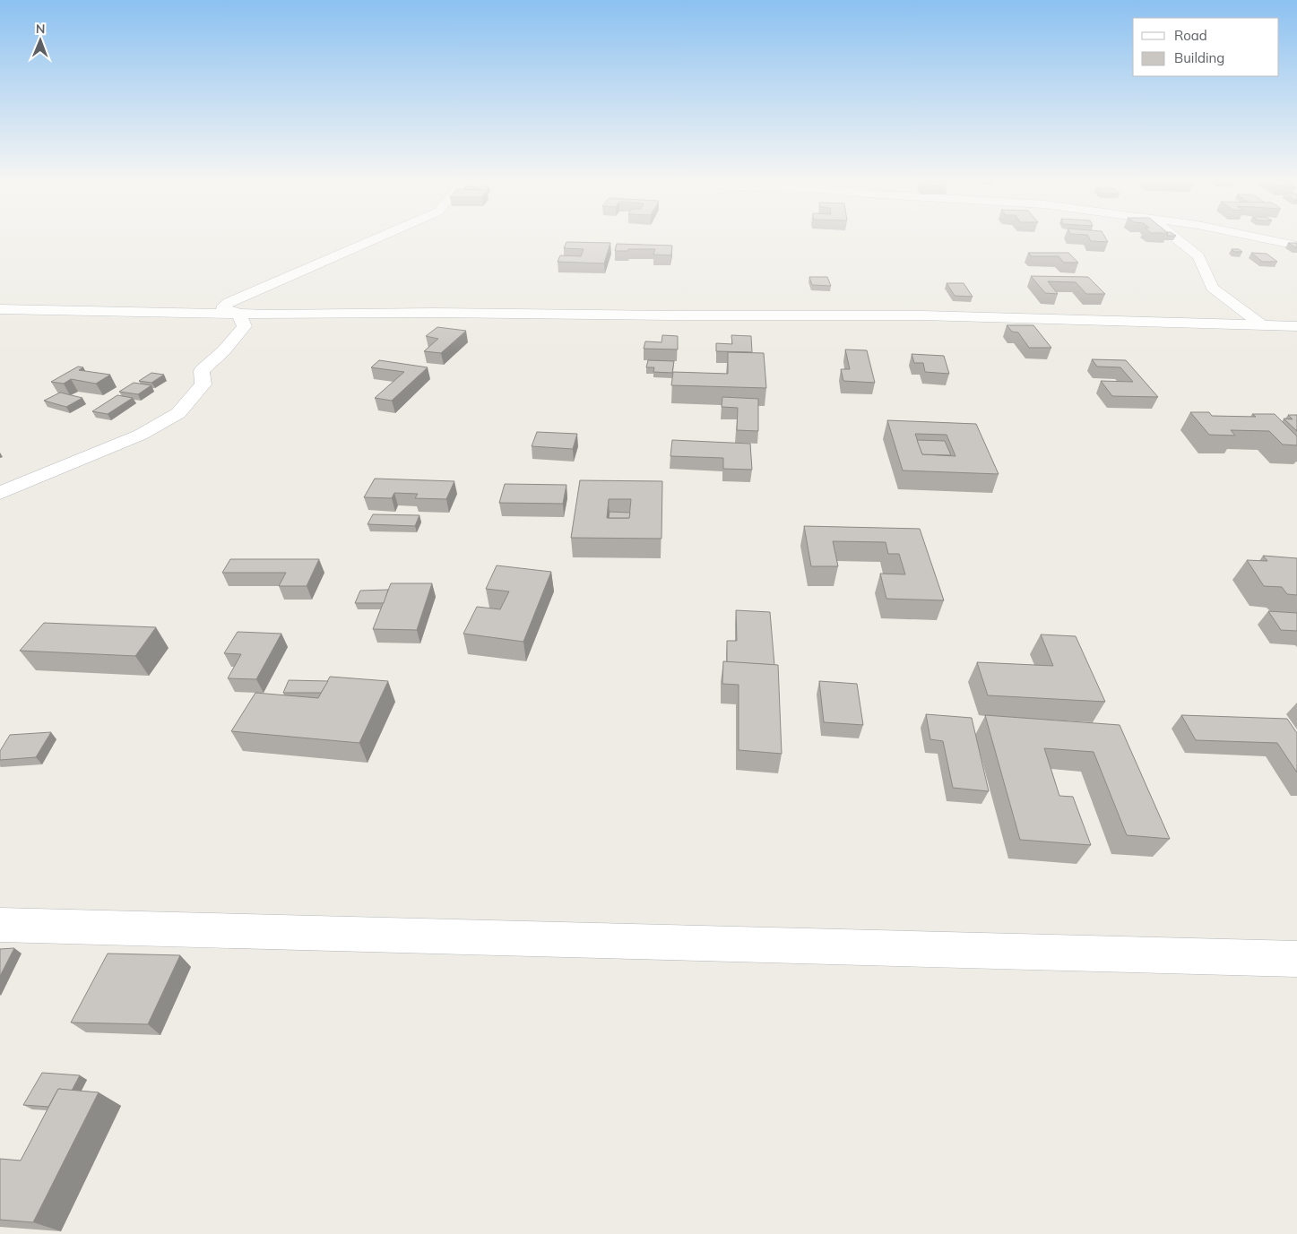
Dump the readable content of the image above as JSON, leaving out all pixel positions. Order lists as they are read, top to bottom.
{
  "legend": ["Road", "Building"],
  "north": "top"
}
